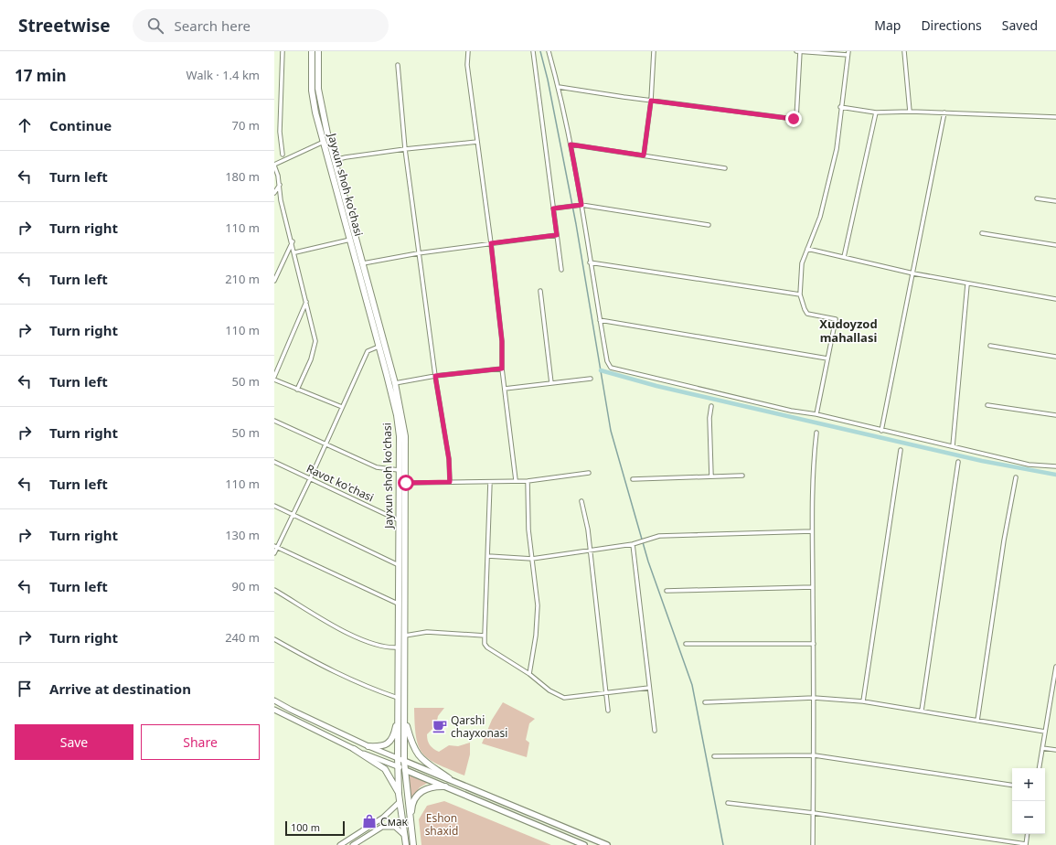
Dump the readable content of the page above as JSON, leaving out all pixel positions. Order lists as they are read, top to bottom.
{
  "streets": {
    "highway": ["Jayxun shoh ko'chasi"],
    "street": ["Ravot ko'chasi"]
  },
  "crossings": [
    ["Jayxun shoh ko'chasi", "Ravot ko'chasi"]
  ],
  "districts": ["Xudoyzod mahallasi"],
  "parks": ["Eshon shaxid"],
  "places": {
    "cafe": ["Qarshi chayxonasi"],
    "shop": ["Смак"]
  },
  "scale_bar": "100 m",
  "page": {
    "header": "Streetwise",
    "search": "Search here",
    "nav": ["Map", "Directions", "Saved"],
    "heading": ["17 min", "Walk · 1.4 km"],
    "list": [
      ["Continue", "70 m"],
      ["Turn left", "180 m"],
      ["Turn right", "110 m"],
      ["Turn left", "210 m"],
      ["Turn right", "110 m"],
      ["Turn left", "50 m"],
      ["Turn right", "50 m"],
      ["Turn left", "110 m"],
      ["Turn right", "130 m"],
      ["Turn left", "90 m"],
      ["Turn right", "240 m"],
      "Arrive at destination"
    ],
    "buttons": ["Save", "Share"],
    "map_buttons": ["+", "−"],
    "scale": "100 m"
  }
}
